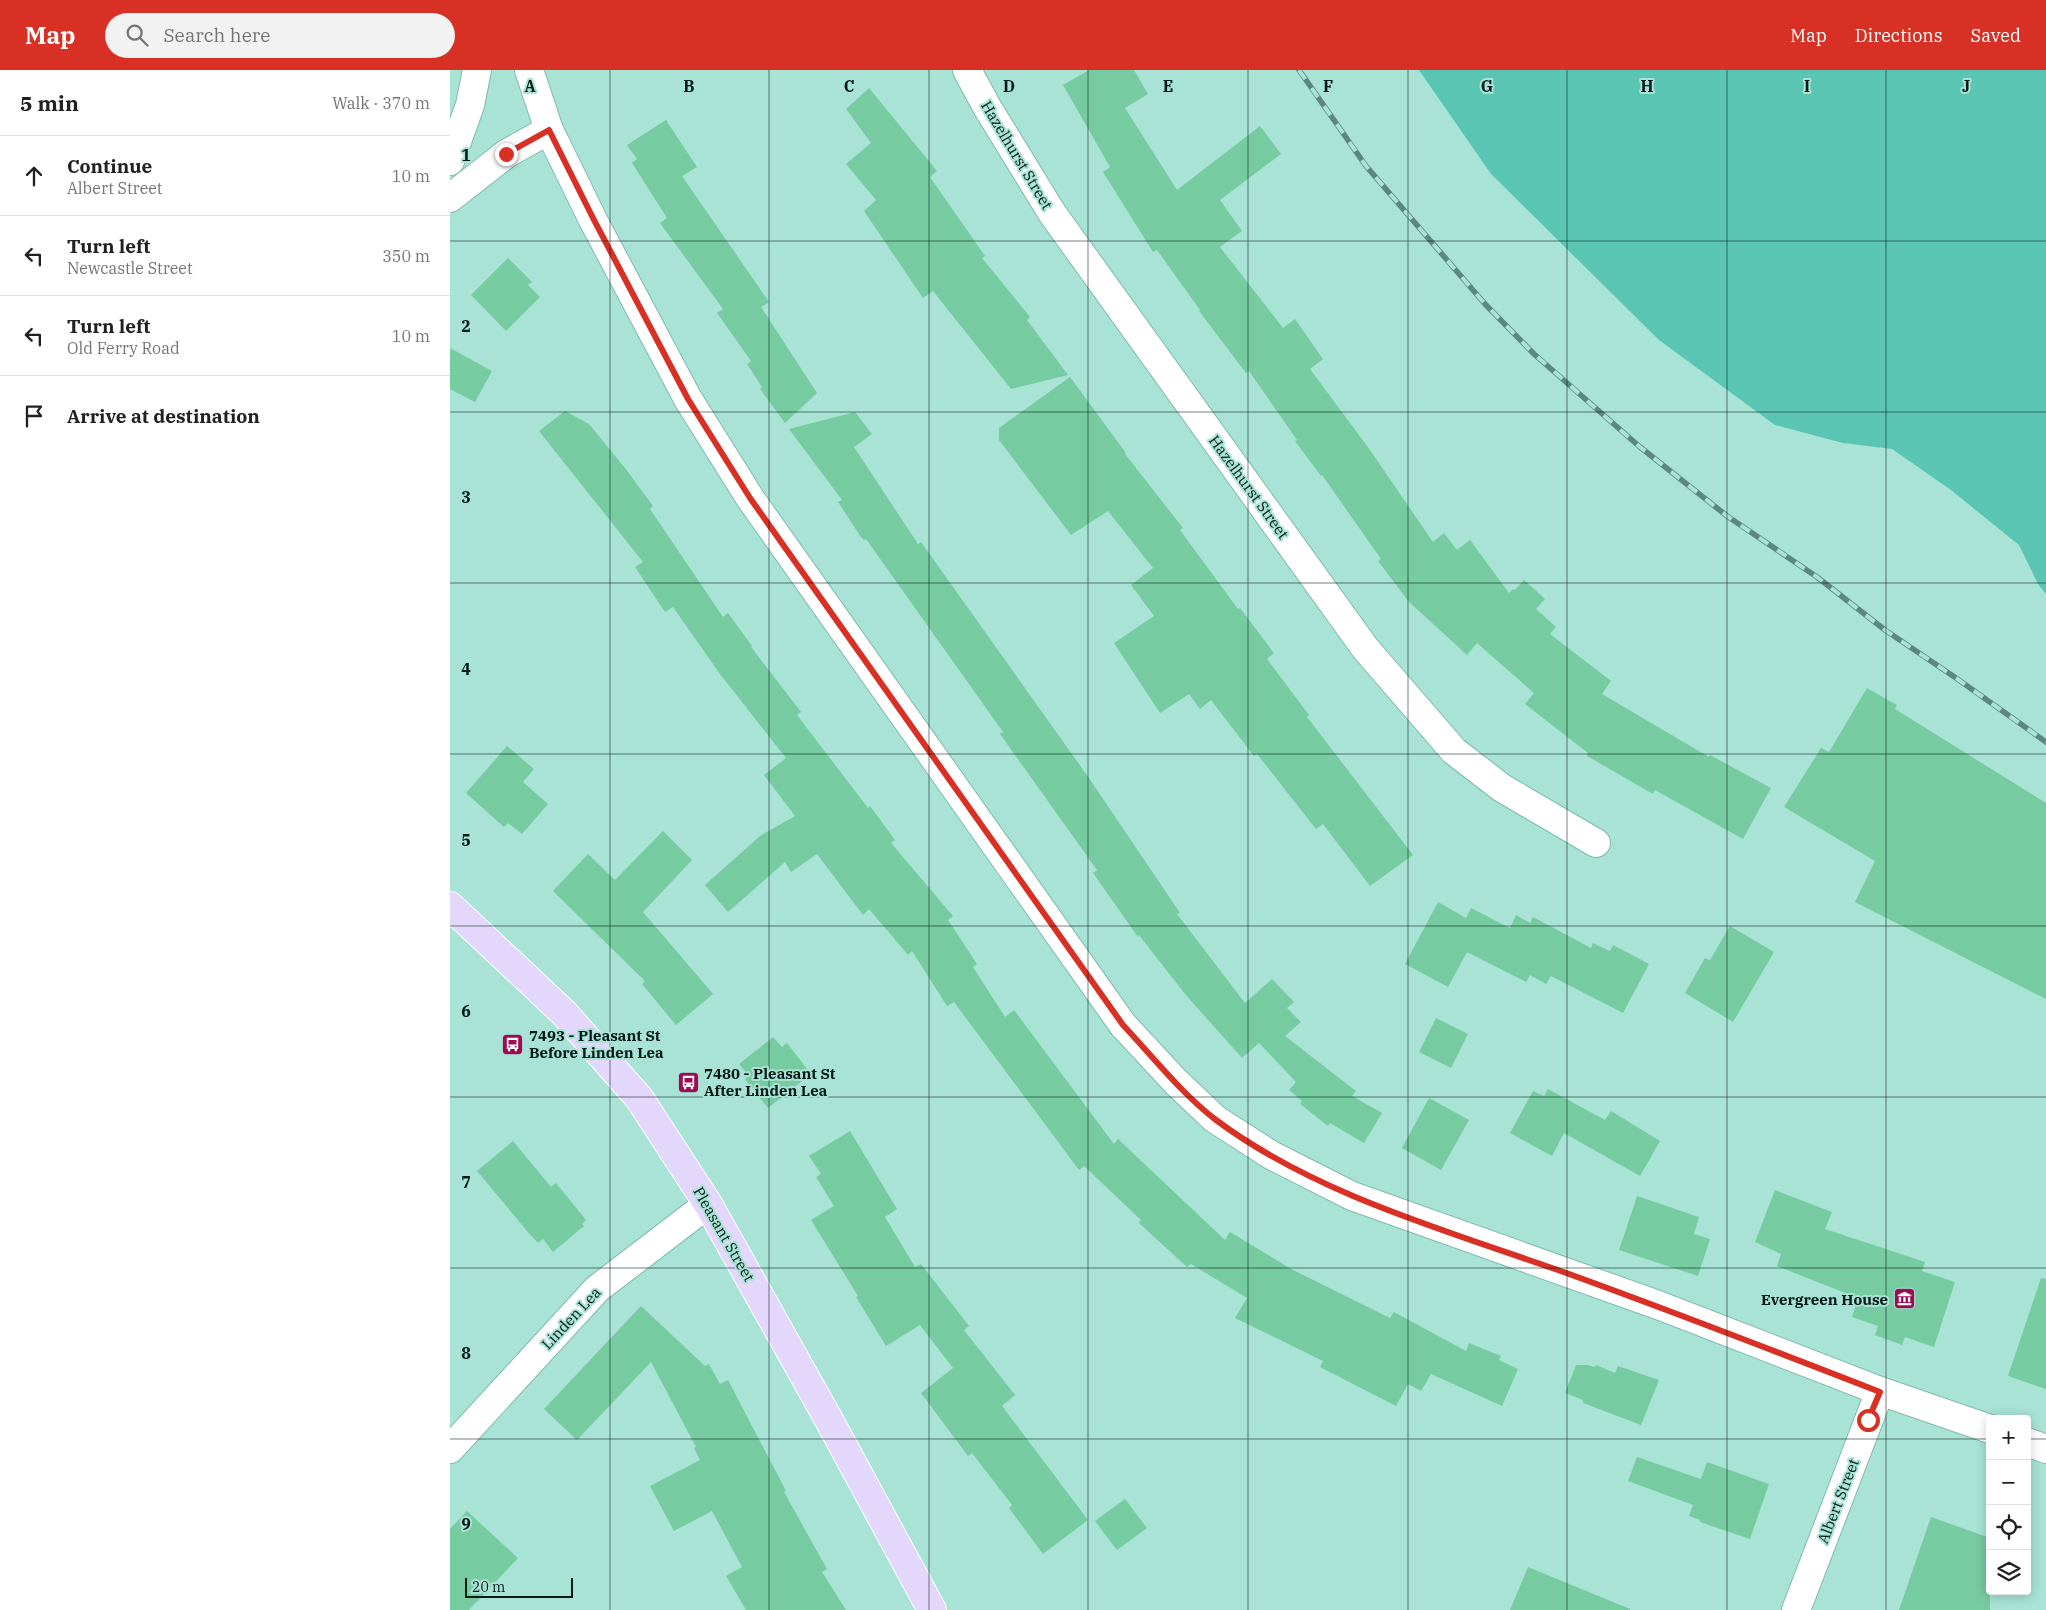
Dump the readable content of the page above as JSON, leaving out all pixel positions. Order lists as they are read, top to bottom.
{
  "streets": {
    "main road": ["Pleasant Street"],
    "street": ["Hazelhurst Street", "Linden Lea", "Albert Street"]
  },
  "crossings": [
    ["Pleasant Street", "Linden Lea"]
  ],
  "places": {
    "bus stop": ["7493 - Pleasant St Before Linden Lea", "7480 - Pleasant St After Linden Lea"],
    "museum": ["Evergreen House"]
  },
  "scale_bar": "20 m",
  "page": {
    "header": "Map",
    "search": "Search here",
    "nav": ["Map", "Directions", "Saved"],
    "heading": ["5 min", "Walk · 370 m"],
    "list": [
      ["Continue", "Albert Street", "10 m"],
      ["Turn left", "Newcastle Street", "350 m"],
      ["Turn left", "Old Ferry Road", "10 m"],
      "Arrive at destination"
    ],
    "map_buttons": ["+", "−"],
    "scale": "20 m"
  },
  "grid": {
    "columns": [
      "A",
      "B",
      "C",
      "D",
      "E",
      "F",
      "G",
      "H",
      "I",
      "J"
    ],
    "rows": [
      "1",
      "2",
      "3",
      "4",
      "5",
      "6",
      "7",
      "8",
      "9"
    ]
  }
}
